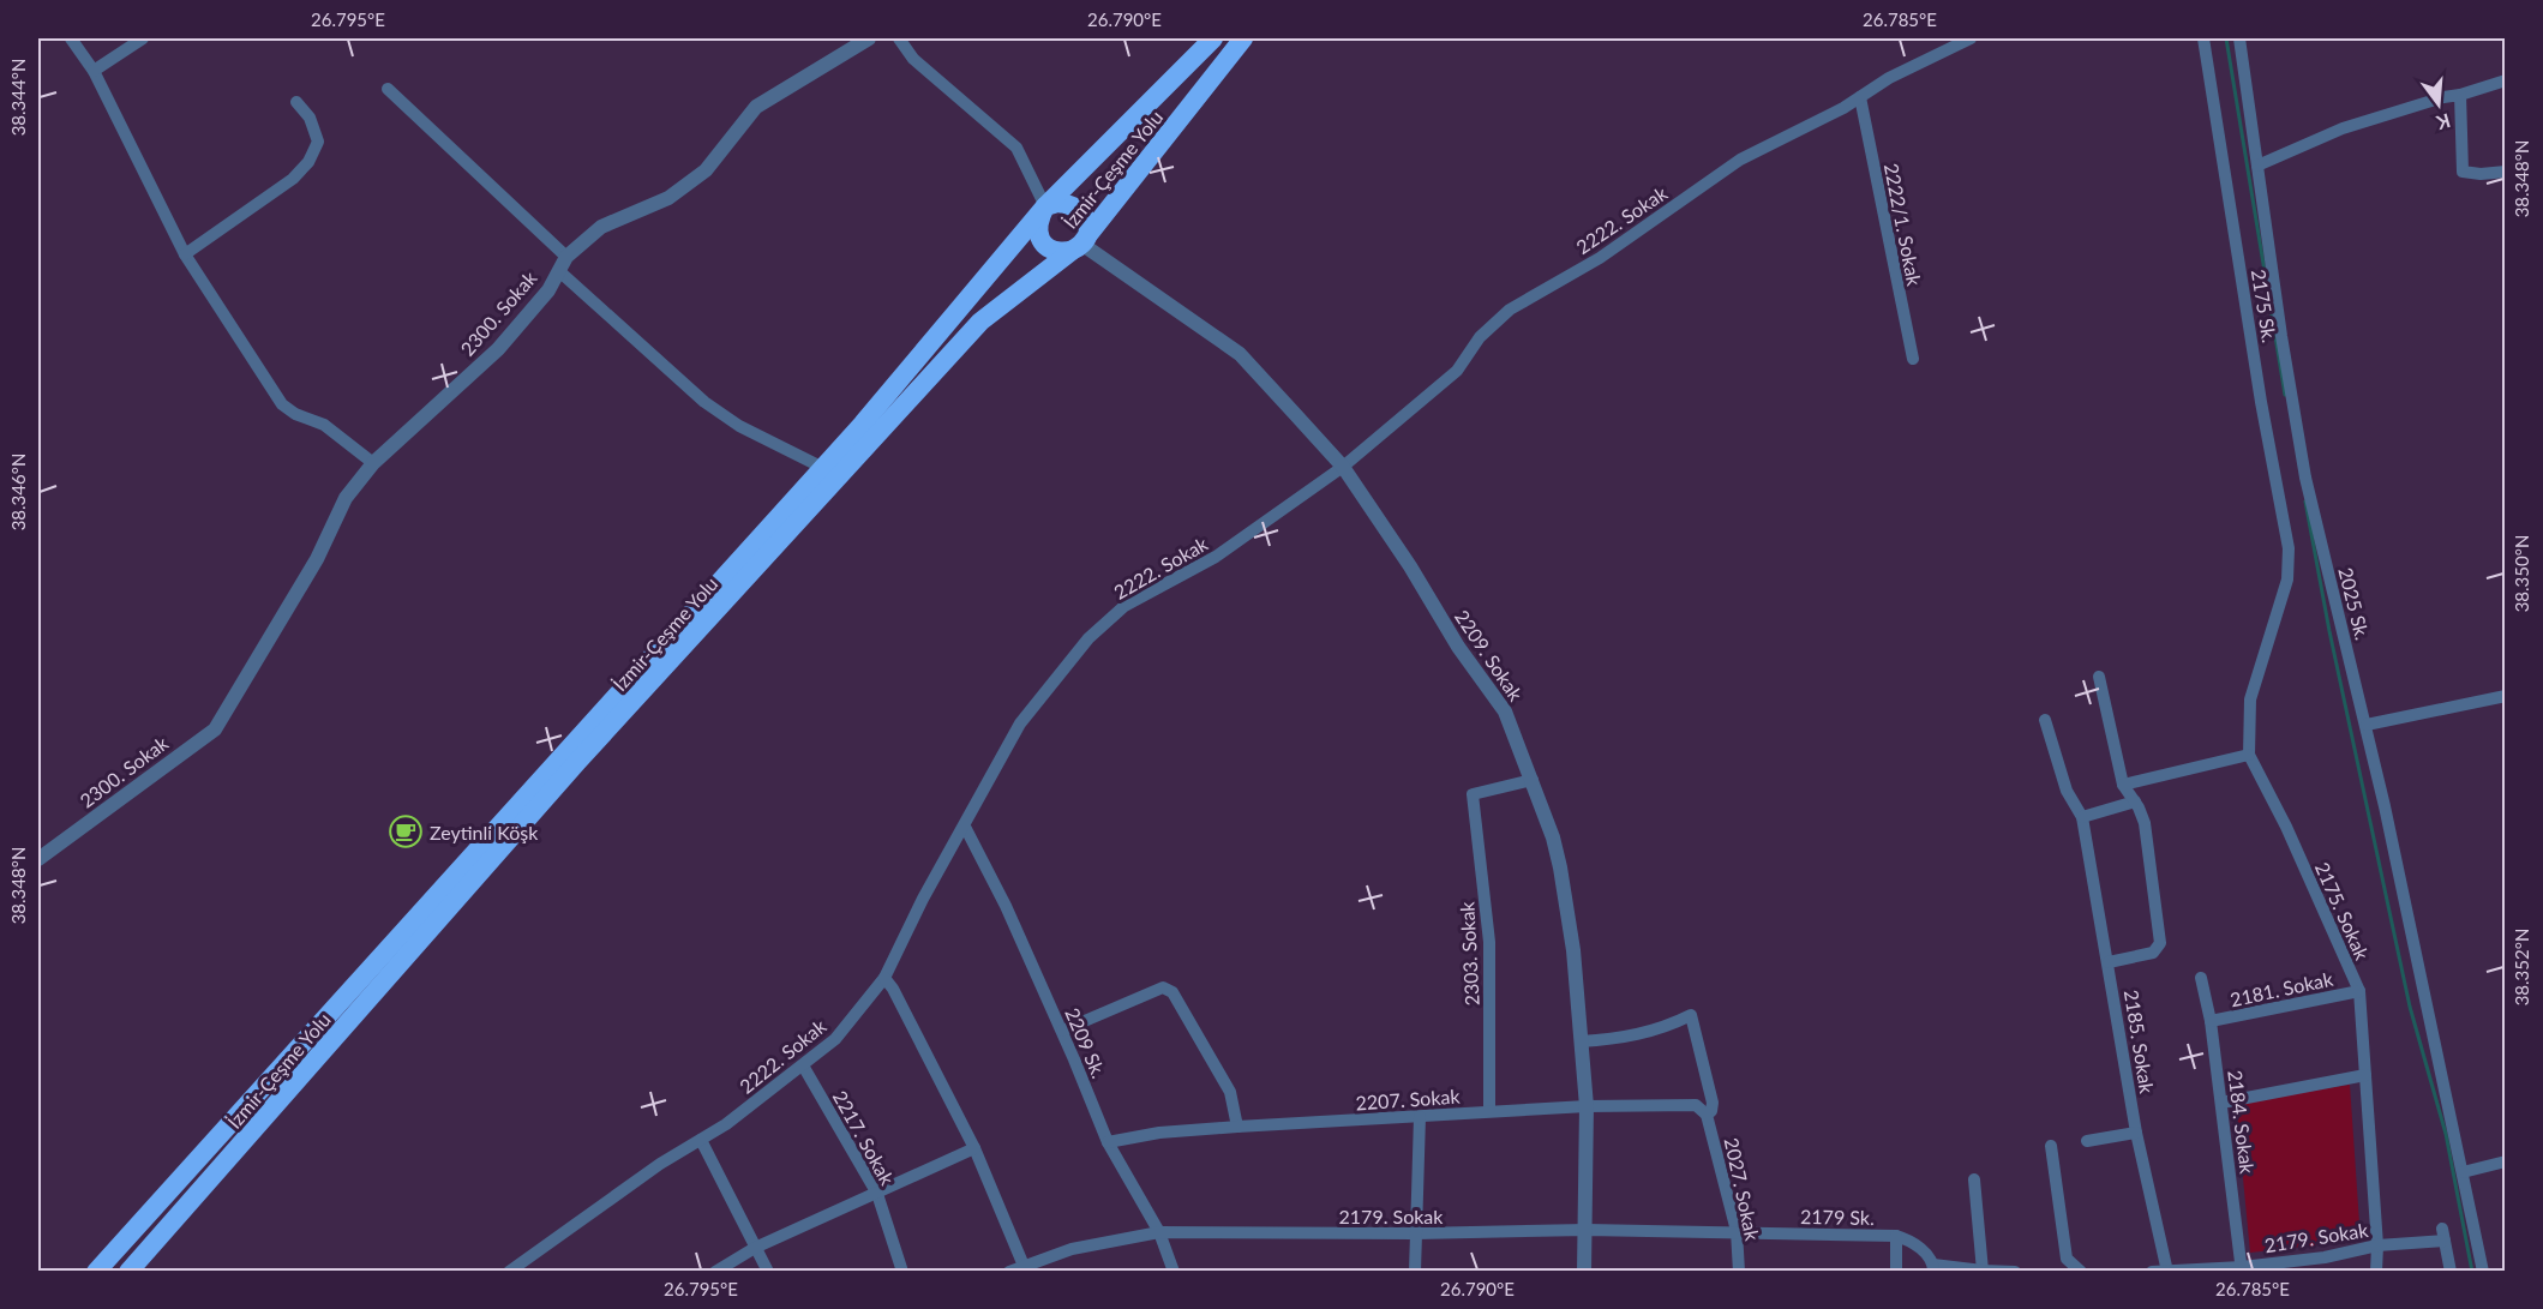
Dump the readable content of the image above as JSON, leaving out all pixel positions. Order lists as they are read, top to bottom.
{
  "streets": {
    "highway": ["İzmir-Çeşme Yolu"],
    "street": [
      "2222. Sokak",
      "2222/1. Sokak",
      "2175 Sk.",
      "2300. Sokak",
      "2025 Sk.",
      "2209. Sokak",
      "2175. Sokak",
      "2303. Sokak",
      "2181. Sokak",
      "2185. Sokak",
      "2209 Sk.",
      "2207. Sokak",
      "2184. Sokak",
      "2217. Sokak",
      "2027. Sokak",
      "2179. Sokak",
      "2179 Sk."
    ]
  },
  "crossings": [
    ["İzmir-Çeşme Yolu", "2209. Sokak"],
    ["2222. Sokak", "2222/1. Sokak"],
    ["2222. Sokak", "2209. Sokak"],
    ["2222. Sokak", "2209 Sk."],
    ["2222. Sokak", "2217. Sokak"],
    ["2175 Sk.", "2175. Sokak"],
    ["2209. Sokak", "2303. Sokak"],
    ["2209. Sokak", "2207. Sokak"],
    ["2209. Sokak", "2027. Sokak"],
    ["2209. Sokak", "2179. Sokak"],
    ["2175. Sokak", "2181. Sokak"],
    ["2175. Sokak", "2179. Sokak"],
    ["2303. Sokak", "2207. Sokak"],
    ["2181. Sokak", "2184. Sokak"],
    ["2185. Sokak", "2179. Sokak"],
    ["2209 Sk.", "2207. Sokak"],
    ["2209 Sk.", "2179. Sokak"],
    ["2207. Sokak", "2027. Sokak"],
    ["2184. Sokak", "2179. Sokak"],
    ["2027. Sokak", "2179. Sokak"],
    ["2179. Sokak", "2179 Sk."]
  ],
  "places": {
    "cafe": ["Zeytinli Köşk"]
  },
  "north": "bottom",
  "coordinates": [
    "26.795°E",
    "26.790°E",
    "26.785°E",
    "38.344°N",
    "38.348°N",
    "38.346°N",
    "38.350°N",
    "38.352°N"
  ]
}
